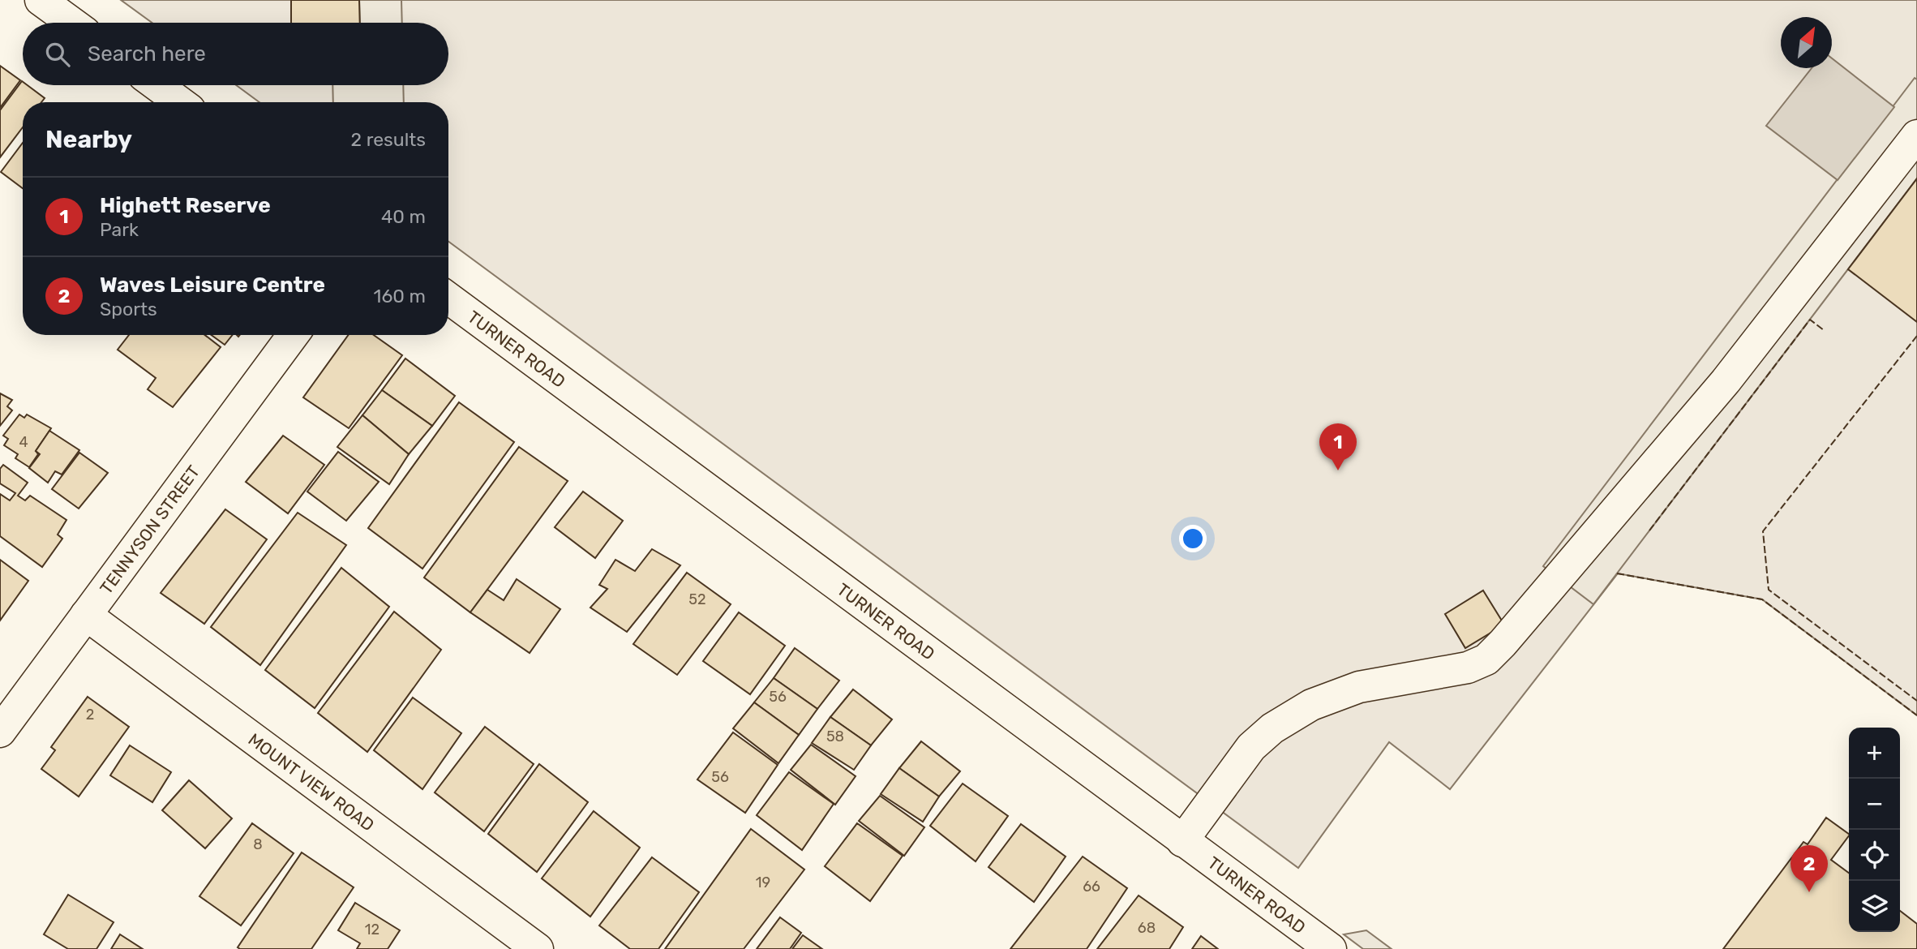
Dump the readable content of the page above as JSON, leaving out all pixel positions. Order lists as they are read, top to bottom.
{
  "streets": {
    "street": ["TURNER ROAD", "TENNYSON STREET", "MOUNT VIEW ROAD"]
  },
  "crossings": [
    ["TENNYSON STREET", "MOUNT VIEW ROAD"]
  ],
  "house_numbers": [
    "4",
    "52",
    "56",
    "2",
    "58",
    "56",
    "8",
    "19",
    "66",
    "68",
    "12"
  ],
  "north": "top right",
  "page": {
    "search": "Search here",
    "heading": ["Nearby", "2 results"],
    "list": [
      {
        "mark": "1",
        "name": "Highett Reserve",
        "note": "Park",
        "value": "40 m"
      },
      {
        "mark": "2",
        "name": "Waves Leisure Centre",
        "note": "Sports",
        "value": "160 m"
      }
    ],
    "pins": ["1", "2"],
    "map_buttons": ["+", "−"]
  }
}
